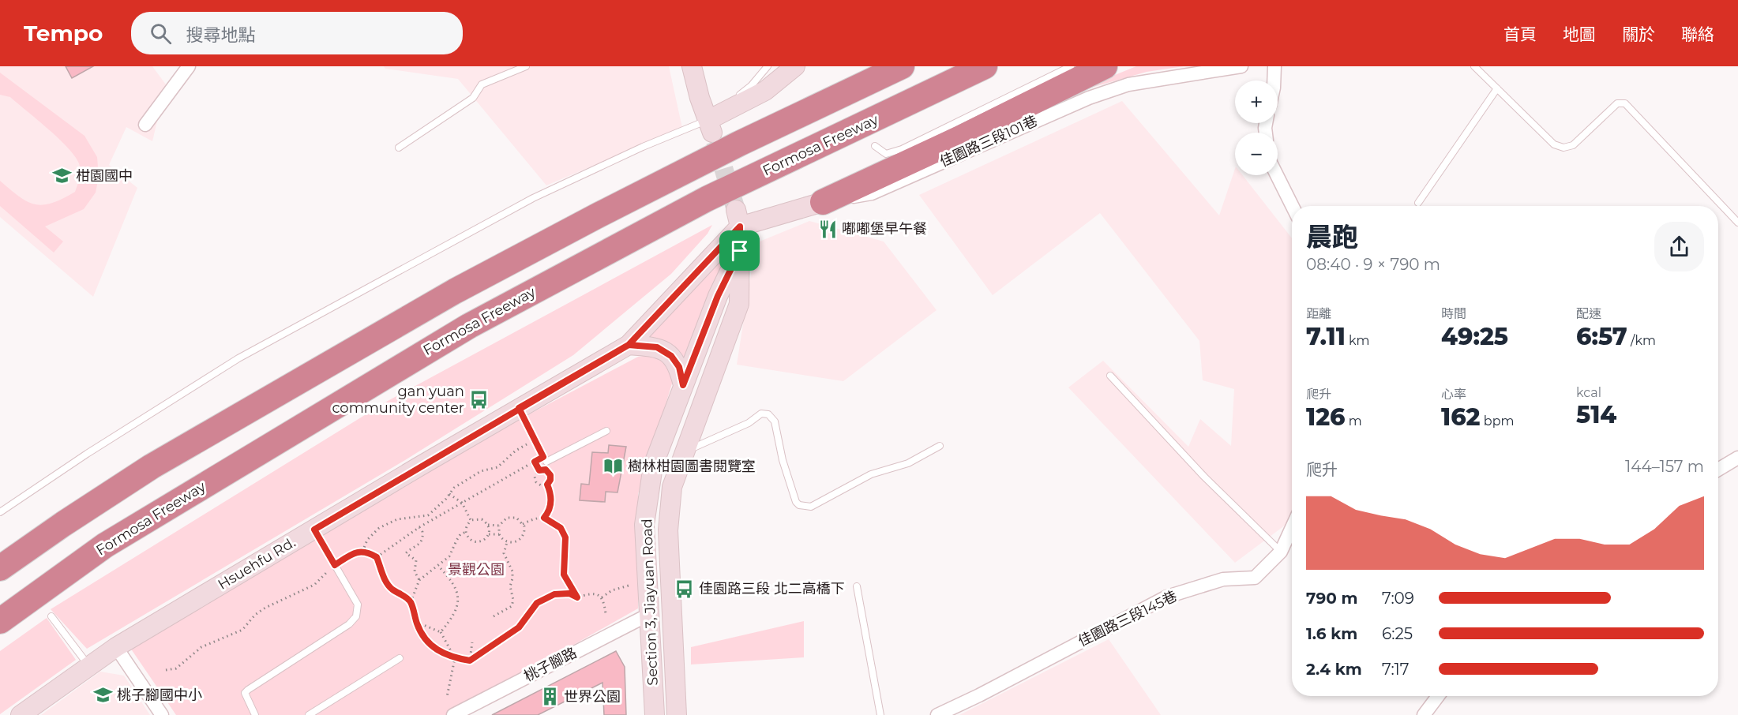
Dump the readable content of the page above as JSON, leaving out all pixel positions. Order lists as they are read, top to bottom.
{
  "streets": {
    "highway": ["Formosa Freeway"],
    "street": [
      "佳園路三段101巷",
      "Hsuehfu Rd.",
      "Section 3, Jiayuan Road",
      "佳園路三段145巷",
      "桃子腳路"
    ]
  },
  "crossings": [
    ["佳園路三段101巷", "Hsuehfu Rd."],
    ["佳園路三段101巷", "Section 3, Jiayuan Road"],
    ["Hsuehfu Rd.", "Section 3, Jiayuan Road"],
    ["Section 3, Jiayuan Road", "桃子腳路"]
  ],
  "parks": ["景觀公園"],
  "places": {
    "school or university": ["柑園國中", "桃子腳國中小"],
    "restaurant": ["嘟嘟堡早午餐"],
    "bus stop": ["gan yuan community center", "佳園路三段 北二高橋下"],
    "library": ["樹林柑園圖書閱覽室"],
    "building": ["世界公園"]
  },
  "page": {
    "header": "Tempo",
    "search": "搜尋地點",
    "nav": [
      "首頁",
      "地圖",
      "關於",
      "聯絡"
    ],
    "map_buttons": ["+", "−"],
    "heading": ["晨跑", "08:40 · 9 × 790 m"],
    "stats": [
      ["距離", "7.11 km"],
      ["時間", "49:25"],
      ["配速", "6:57 /km"],
      ["爬升", "126 m"],
      ["心率", "162 bpm"],
      ["kcal", "514"]
    ],
    "chart": ["爬升", "144–157 m"],
    "list": [
      {
        "name": "790 m",
        "note": "7:09"
      },
      {
        "name": "1.6 km",
        "note": "6:25"
      },
      {
        "name": "2.4 km",
        "note": "7:17"
      }
    ]
  }
}
